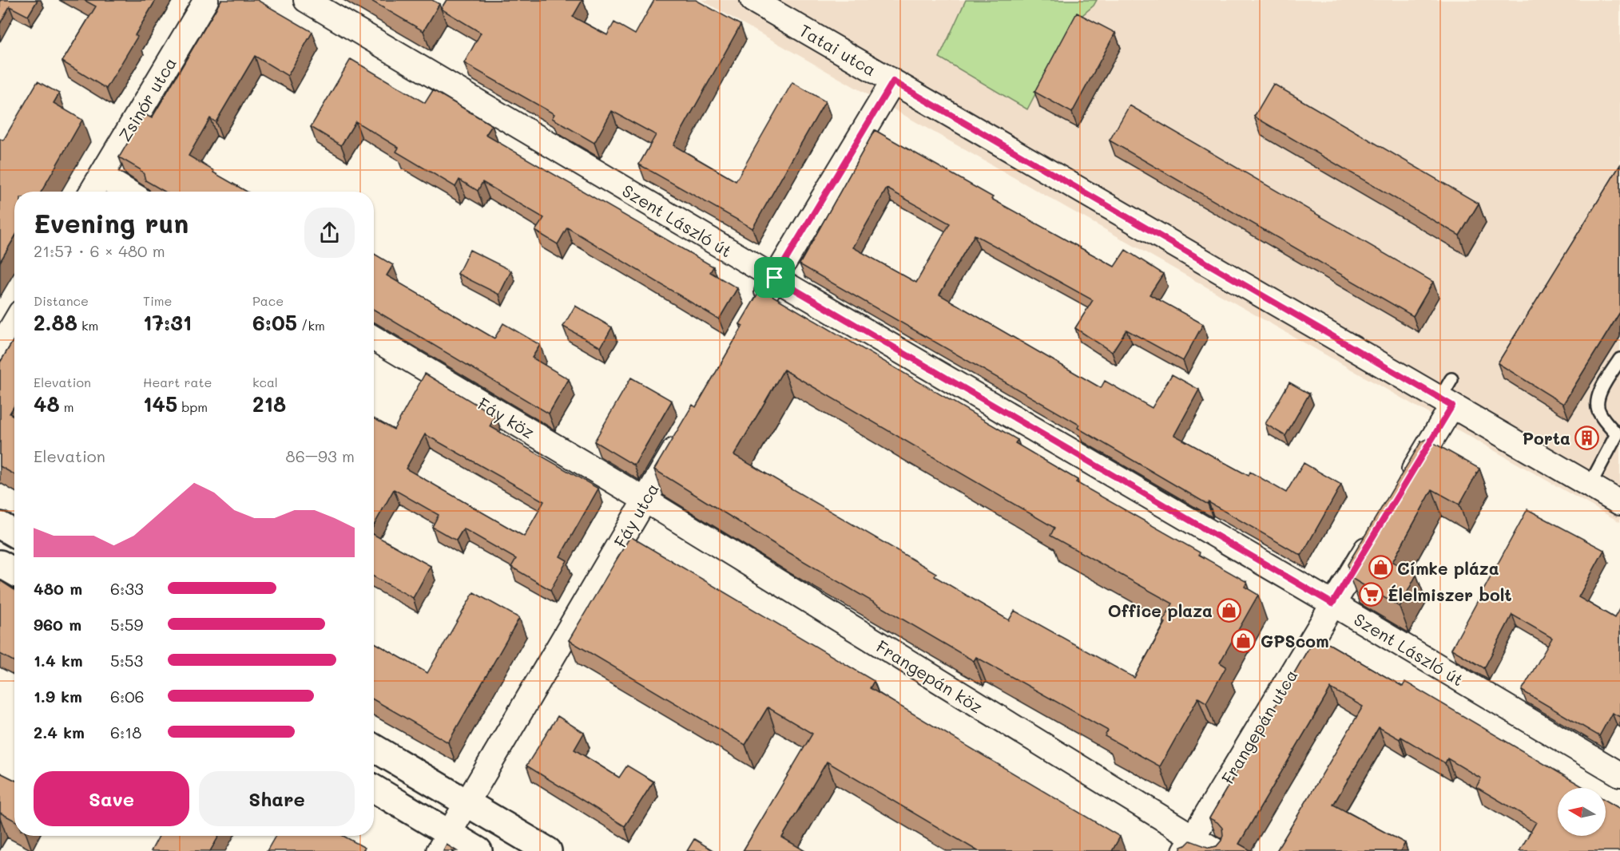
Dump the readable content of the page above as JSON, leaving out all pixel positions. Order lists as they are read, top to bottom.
{
  "streets": {
    "street": [
      "Tatai utca",
      "Zsinór utca",
      "Szent László út",
      "Fáy köz",
      "Fáy utca",
      "Frangepán köz",
      "Frangepán utca"
    ]
  },
  "crossings": [
    ["Szent László út", "Frangepán utca"],
    ["Fáy köz", "Fáy utca"],
    ["Fáy köz", "Frangepán köz"],
    ["Fáy utca", "Frangepán köz"],
    ["Frangepán köz", "Frangepán utca"]
  ],
  "places": {
    "building": ["Porta"],
    "shop": ["Címke pláza", "Office plaza", "GPScom"],
    "supermarket": ["Élelmiszer bolt"]
  },
  "north": "left",
  "page": {
    "heading": ["Evening run", "21:57 · 6 × 480 m"],
    "stats": [
      ["Distance", "2.88 km"],
      ["Time", "17:31"],
      ["Pace", "6:05 /km"],
      ["Elevation", "48 m"],
      ["Heart rate", "145 bpm"],
      ["kcal", "218"]
    ],
    "chart": ["Elevation", "86–93 m"],
    "list": [
      {
        "name": "480 m",
        "note": "6:33"
      },
      {
        "name": "960 m",
        "note": "5:59"
      },
      {
        "name": "1.4 km",
        "note": "5:53"
      },
      {
        "name": "1.9 km",
        "note": "6:06"
      },
      {
        "name": "2.4 km",
        "note": "6:18"
      }
    ],
    "buttons": ["Save", "Share"]
  }
}
